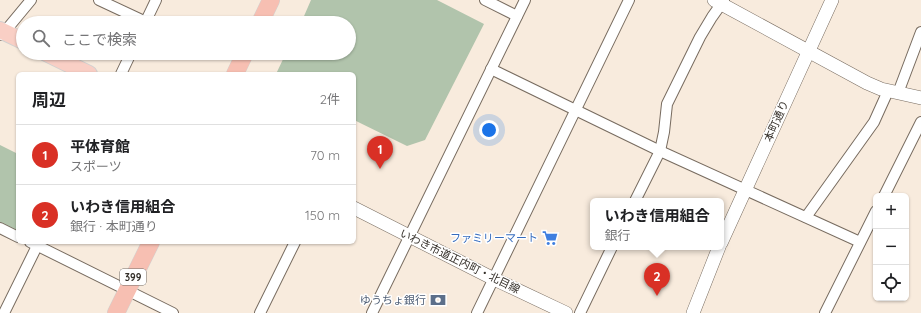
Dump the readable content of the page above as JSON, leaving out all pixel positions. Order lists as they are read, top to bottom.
{
  "streets": {
    "highway": ["399"],
    "street": ["本町通り", "いわき市道正内町・北目線"]
  },
  "places": {
    "supermarket": ["ファミリーマート"],
    "bank": ["ゆうちょ銀行"]
  },
  "page": {
    "search": "ここで検索",
    "heading": ["周辺", "2件"],
    "list": [
      {
        "mark": "1",
        "name": "平体育館",
        "note": "スポーツ",
        "value": "70 m"
      },
      {
        "mark": "2",
        "name": "いわき信用組合",
        "note": "銀行 · 本町通り",
        "value": "150 m"
      }
    ],
    "pins": ["1", "2"],
    "map_buttons": ["+", "−"],
    "popup": ["いわき信用組合", "銀行"]
  }
}
